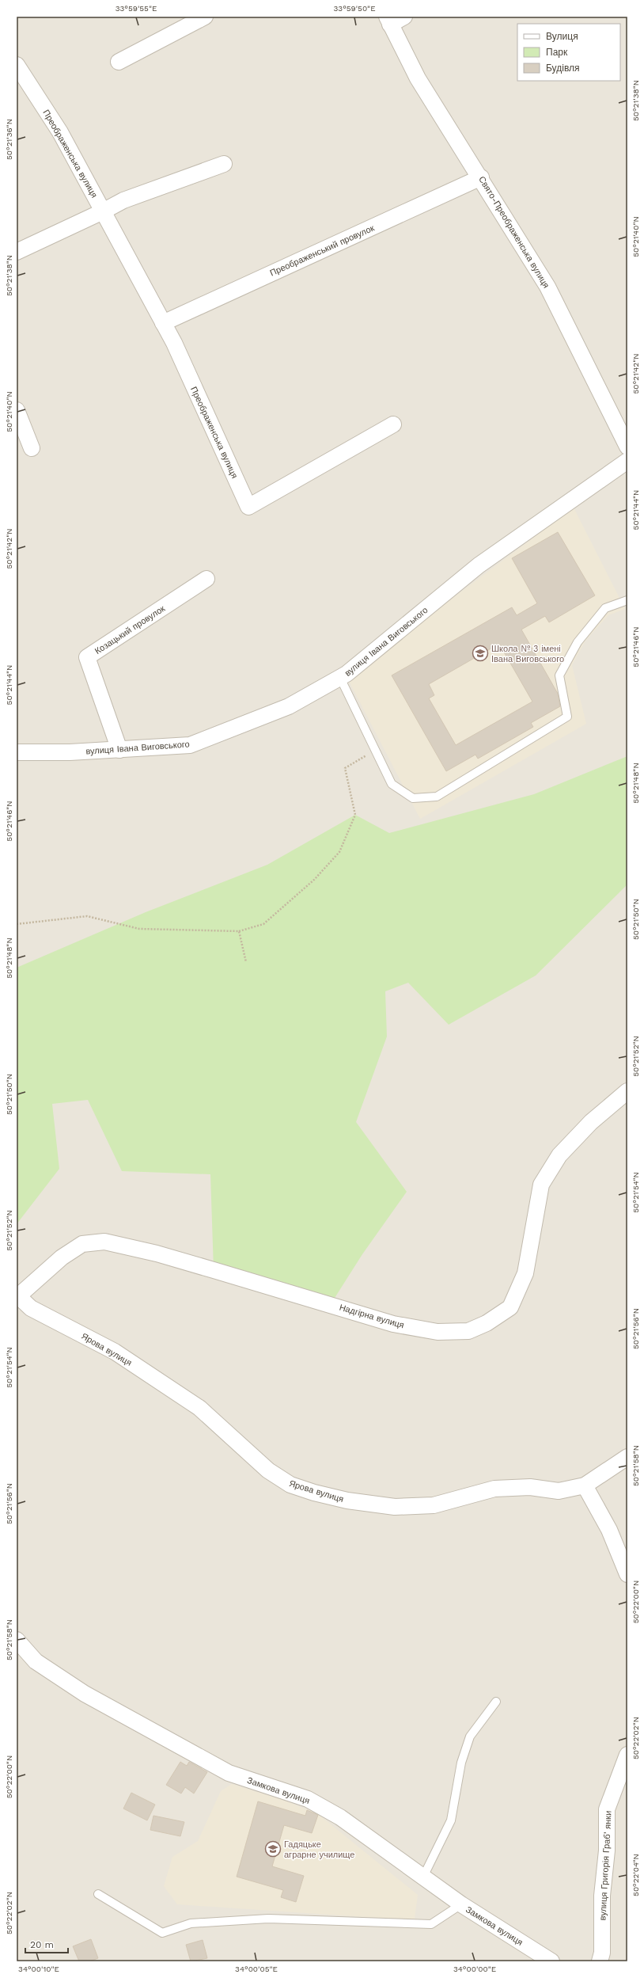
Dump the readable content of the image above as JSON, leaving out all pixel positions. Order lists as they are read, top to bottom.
{
  "streets": {
    "street": [
      "Преображенська вулиця",
      "Свято-Преображенська вулиця",
      "Преображенський провулок",
      "Козацький провулок",
      "вулиця Івана Виговського",
      "Надгірна вулиця",
      "Ярова вулиця",
      "Замкова вулиця",
      "вулиця Григорія Грабʼянки"
    ]
  },
  "crossings": [
    ["Преображенська вулиця", "Преображенський провулок"],
    ["Свято-Преображенська вулиця", "Преображенський провулок"],
    ["Козацький провулок", "вулиця Івана Виговського"],
    ["Надгірна вулиця", "Ярова вулиця"]
  ],
  "places": {
    "school or university": ["Школа № 3 імені Івана Виговського", "Гадяцьке аграрне училище"]
  },
  "legend": ["Вулиця", "Парк", "Будівля"],
  "scale_bar": "20 m",
  "coordinates": [
    "33°59'55\"E",
    "33°59'50\"E",
    "50°21'38\"N",
    "50°21'36\"N",
    "50°21'40\"N",
    "50°21'42\"N",
    "50°21'44\"N",
    "50°21'46\"N",
    "50°21'48\"N",
    "50°21'50\"N",
    "50°21'52\"N",
    "50°21'54\"N",
    "50°21'56\"N",
    "50°21'58\"N",
    "50°22'00\"N",
    "50°22'02\"N",
    "50°22'04\"N",
    "34°00'10\"E",
    "34°00'05\"E",
    "34°00'00\"E"
  ]
}
